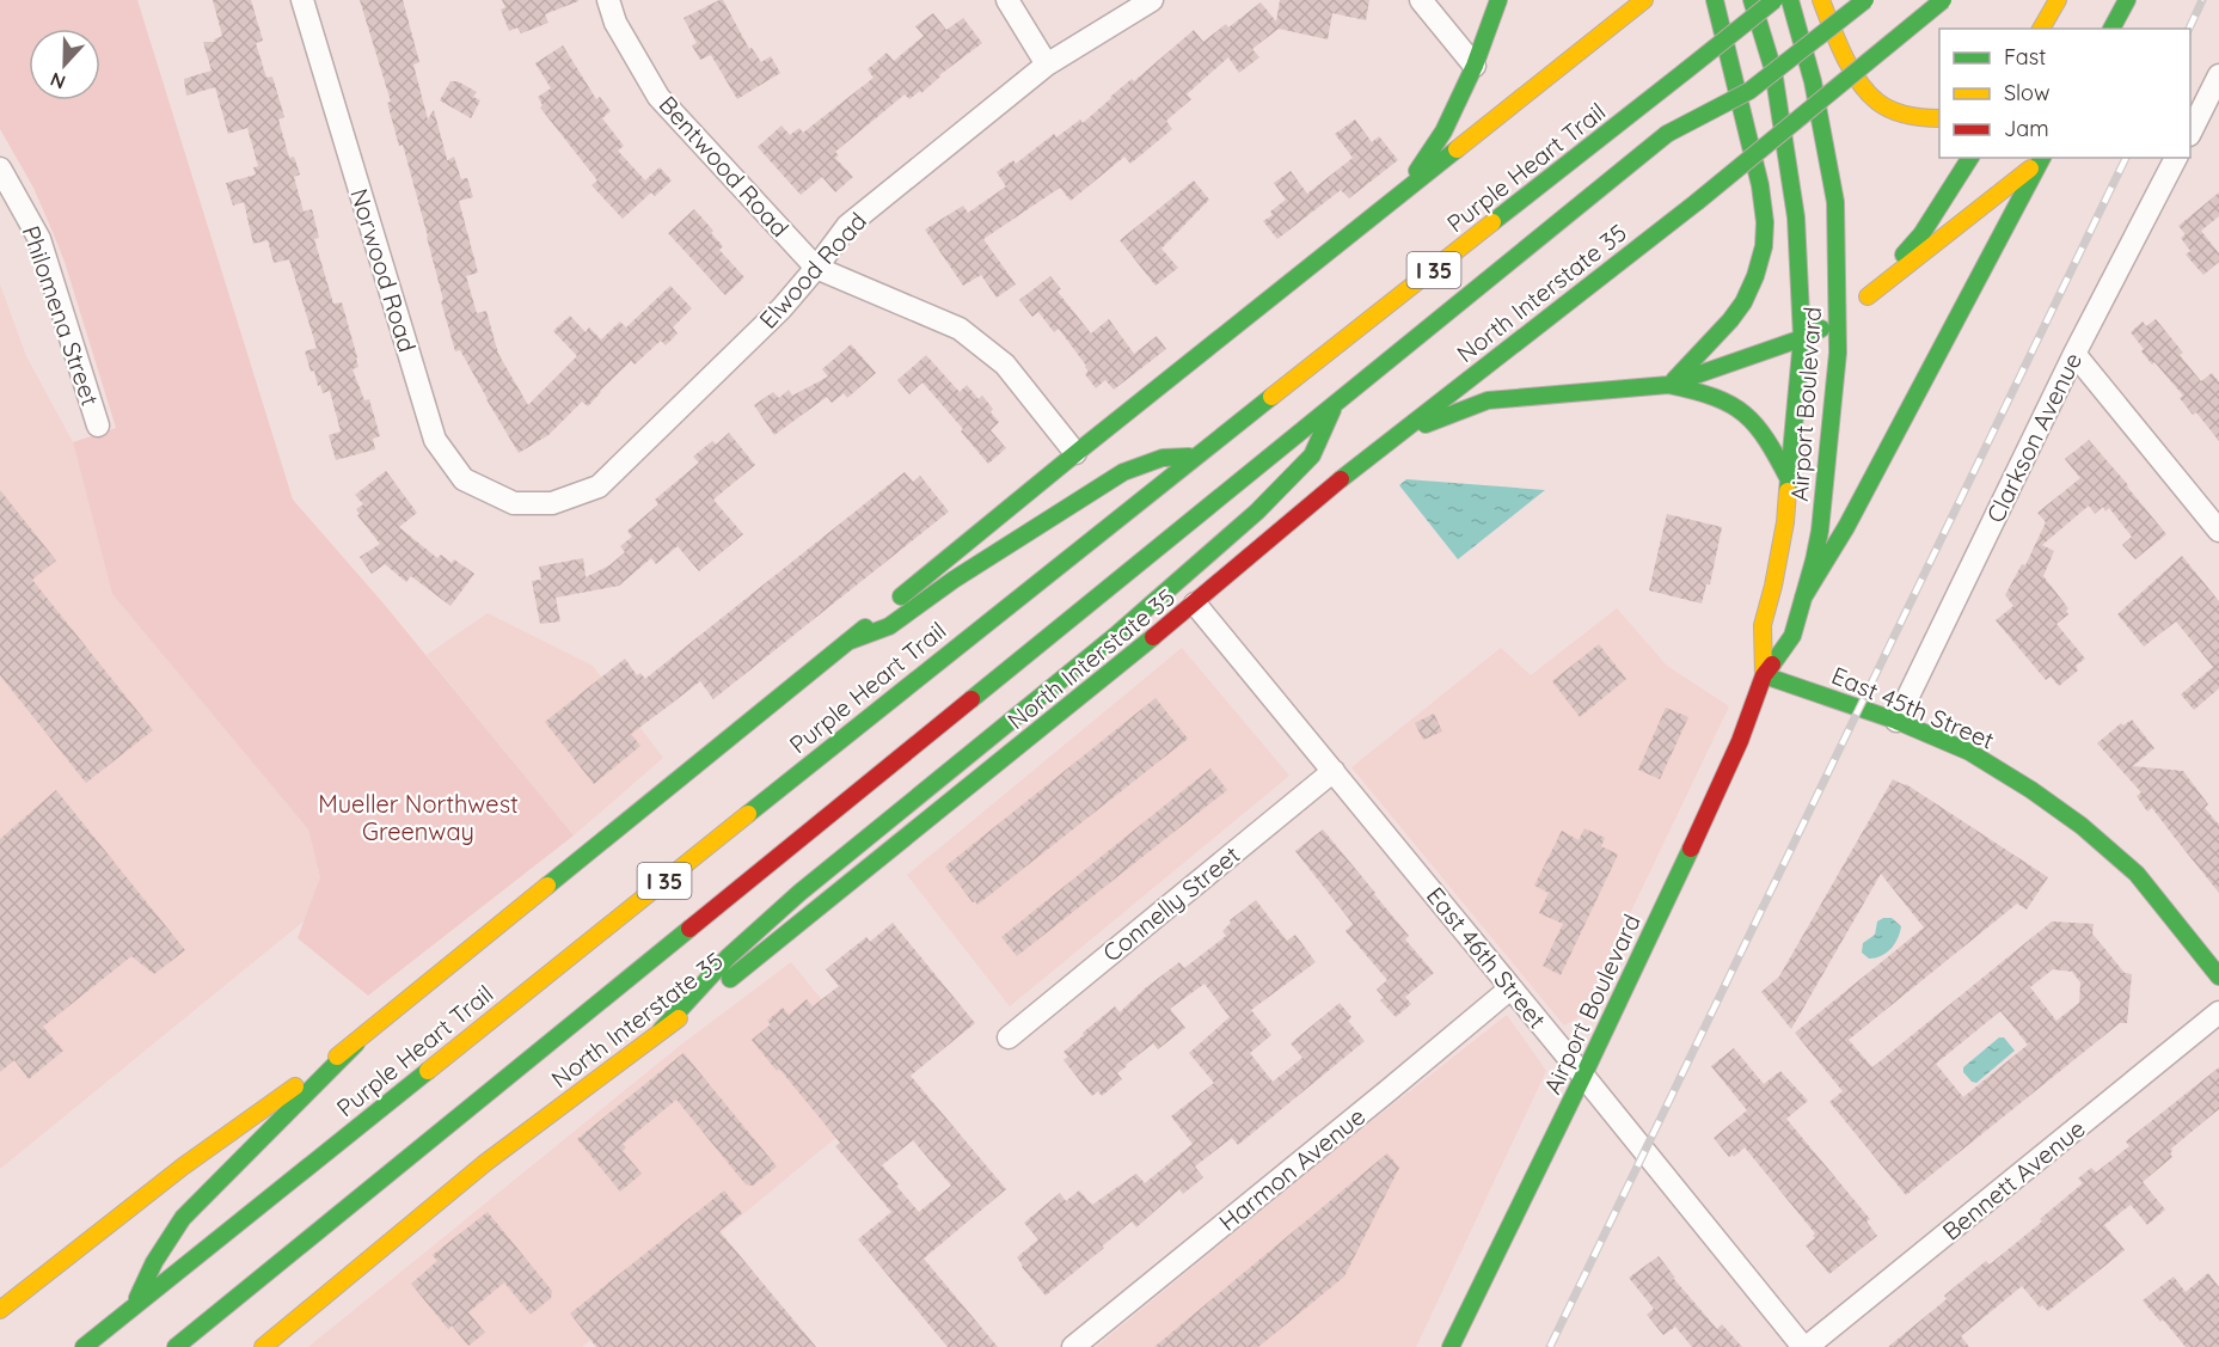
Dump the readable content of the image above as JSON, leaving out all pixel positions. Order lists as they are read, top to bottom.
{
  "streets": {
    "main road": [
      "Purple Heart Trail",
      "I 35",
      "North Interstate 35",
      "Airport Boulevard",
      "East 45th Street"
    ],
    "street": [
      "Bentwood Road",
      "Norwood Road",
      "Elwood Road",
      "Philomena Street",
      "Clarkson Avenue",
      "Connelly Street",
      "East 46th Street",
      "Harmon Avenue",
      "Bennett Avenue"
    ]
  },
  "crossings": [
    ["Bentwood Road", "Elwood Road"],
    ["Norwood Road", "Elwood Road"],
    ["North Interstate 35", "East 46th Street"],
    ["Airport Boulevard", "East 45th Street"],
    ["Airport Boulevard", "East 46th Street"],
    ["Clarkson Avenue", "East 45th Street"],
    ["Connelly Street", "East 46th Street"],
    ["East 46th Street", "Harmon Avenue"],
    ["East 46th Street", "Bennett Avenue"]
  ],
  "parks": ["Mueller Northwest Greenway"],
  "legend": ["Fast", "Slow", "Jam"],
  "north": "bottom"
}
